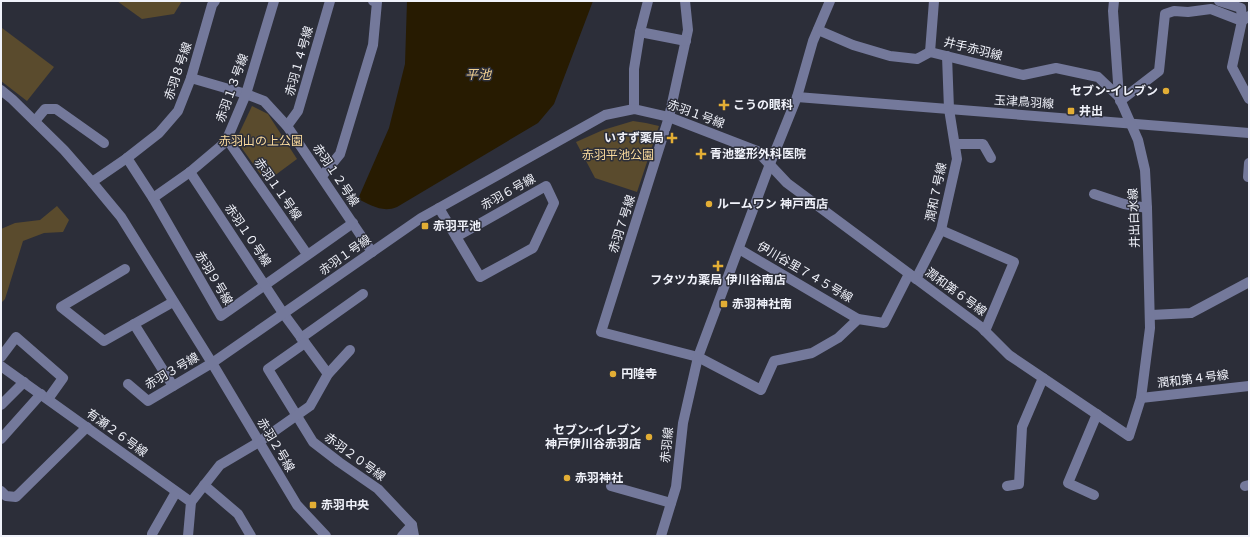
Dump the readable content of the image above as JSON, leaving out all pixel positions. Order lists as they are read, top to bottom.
{
  "streets": {
    "street": [
      "井手赤羽線",
      "赤羽１４号線",
      "赤羽８号線",
      "赤羽１３号線",
      "玉津鳥羽線",
      "赤羽１号線",
      "赤羽１２号線",
      "赤羽１１号線",
      "赤羽６号線",
      "潤和７号線",
      "井出白水線",
      "赤羽７号線",
      "赤羽１０号線",
      "伊川谷里７４５号線",
      "赤羽９号線",
      "潤和第６号線",
      "赤羽３号線",
      "潤和第４号線",
      "有瀬２６号線",
      "赤羽２号線",
      "赤羽線",
      "赤羽２０号線"
    ]
  },
  "crossings": [
    ["井手赤羽線", "潤和７号線"],
    ["井手赤羽線", "井出白水線"],
    ["井手赤羽線", "赤羽線"],
    ["赤羽１４号線", "赤羽１２号線"],
    ["赤羽８号線", "赤羽１２号線"],
    ["赤羽８号線", "赤羽９号線"],
    ["赤羽１３号線", "赤羽１２号線"],
    ["赤羽１３号線", "赤羽１１号線"],
    ["赤羽１３号線", "赤羽１０号線"],
    ["赤羽１３号線", "赤羽９号線"],
    ["玉津鳥羽線", "潤和７号線"],
    ["玉津鳥羽線", "井出白水線"],
    ["玉津鳥羽線", "赤羽線"],
    ["赤羽１号線", "赤羽１２号線"],
    ["赤羽１号線", "赤羽６号線"],
    ["赤羽１号線", "赤羽７号線"],
    ["赤羽１号線", "赤羽１０号線"],
    ["赤羽１号線", "潤和第６号線"],
    ["赤羽１号線", "赤羽３号線"],
    ["赤羽１号線", "赤羽２号線"],
    ["赤羽１号線", "赤羽線"],
    ["赤羽１２号線", "赤羽９号線"],
    ["赤羽１１号線", "赤羽９号線"],
    ["潤和７号線", "伊川谷里７４５号線"],
    ["潤和７号線", "潤和第６号線"],
    ["井出白水線", "潤和第６号線"],
    ["井出白水線", "潤和第４号線"],
    ["赤羽７号線", "赤羽線"],
    ["赤羽１０号線", "赤羽９号線"],
    ["赤羽１０号線", "赤羽２０号線"],
    ["伊川谷里７４５号線", "赤羽線"],
    ["潤和第６号線", "赤羽線"],
    ["赤羽３号線", "赤羽２号線"]
  ],
  "water": ["平池"],
  "parks": ["赤羽山の上公園", "赤羽平池公園"],
  "places": {
    "other": [
      "セブン-イレブン",
      "ルームワン 神戸西店",
      "円隆寺",
      "セブン-イレブン 神戸伊川谷赤羽店",
      "赤羽神社"
    ],
    "health": [
      "こうの眼科",
      "いすず薬局",
      "青池整形外科医院",
      "フタツカ薬局 伊川谷南店"
    ],
    "transit": [
      "井出",
      "赤羽平池",
      "赤羽神社南",
      "赤羽中央"
    ]
  }
}
